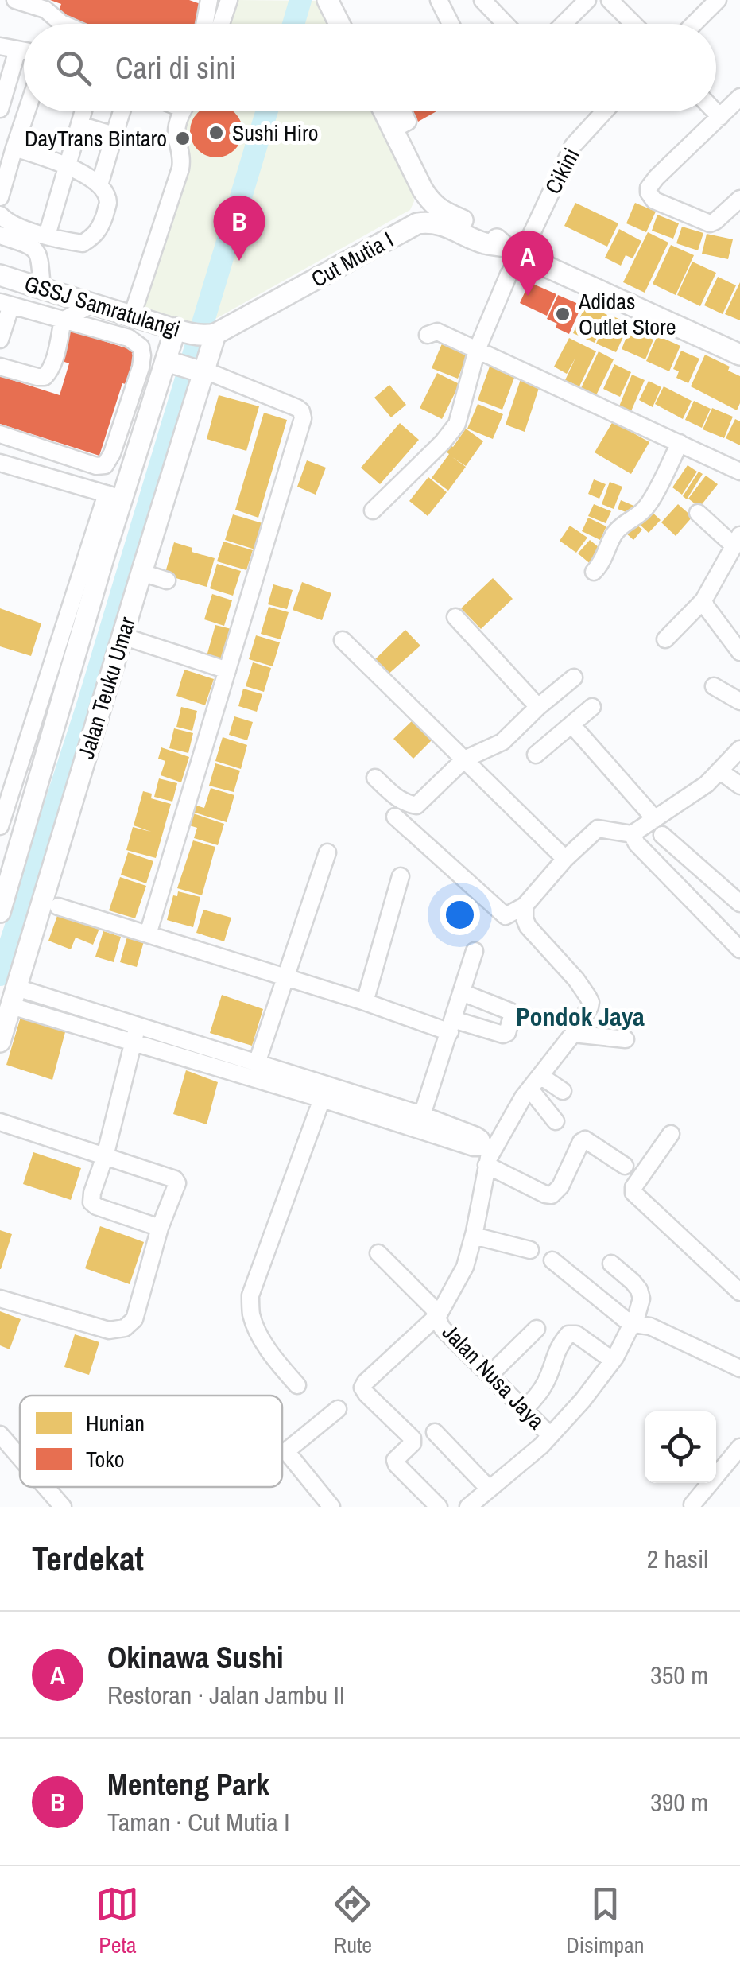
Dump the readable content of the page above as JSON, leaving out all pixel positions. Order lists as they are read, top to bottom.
{
  "streets": {
    "main road": ["Cut Mutia I", "GSSJ Samratulangi", "Jalan Teuku Umar"],
    "street": ["Cikini", "Jalan Nusa Jaya"]
  },
  "crossings": [
    ["Cikini", "Cut Mutia I"],
    ["Cut Mutia I", "GSSJ Samratulangi"],
    ["Cut Mutia I", "Jalan Teuku Umar"],
    ["GSSJ Samratulangi", "Jalan Teuku Umar"]
  ],
  "districts": ["Pondok Jaya"],
  "places": ["Sushi Hiro", "DayTrans Bintaro", "Adidas Outlet Store"],
  "legend": ["Hunian", "Toko"],
  "page": {
    "search": "Cari di sini",
    "pins": ["B", "A"],
    "heading": ["Terdekat", "2 hasil"],
    "list": [
      {
        "mark": "A",
        "name": "Okinawa Sushi",
        "note": "Restoran · Jalan Jambu II",
        "value": "350 m"
      },
      {
        "mark": "B",
        "name": "Menteng Park",
        "note": "Taman · Cut Mutia I",
        "value": "390 m"
      }
    ],
    "nav": ["Peta", "Rute", "Disimpan"]
  }
}
